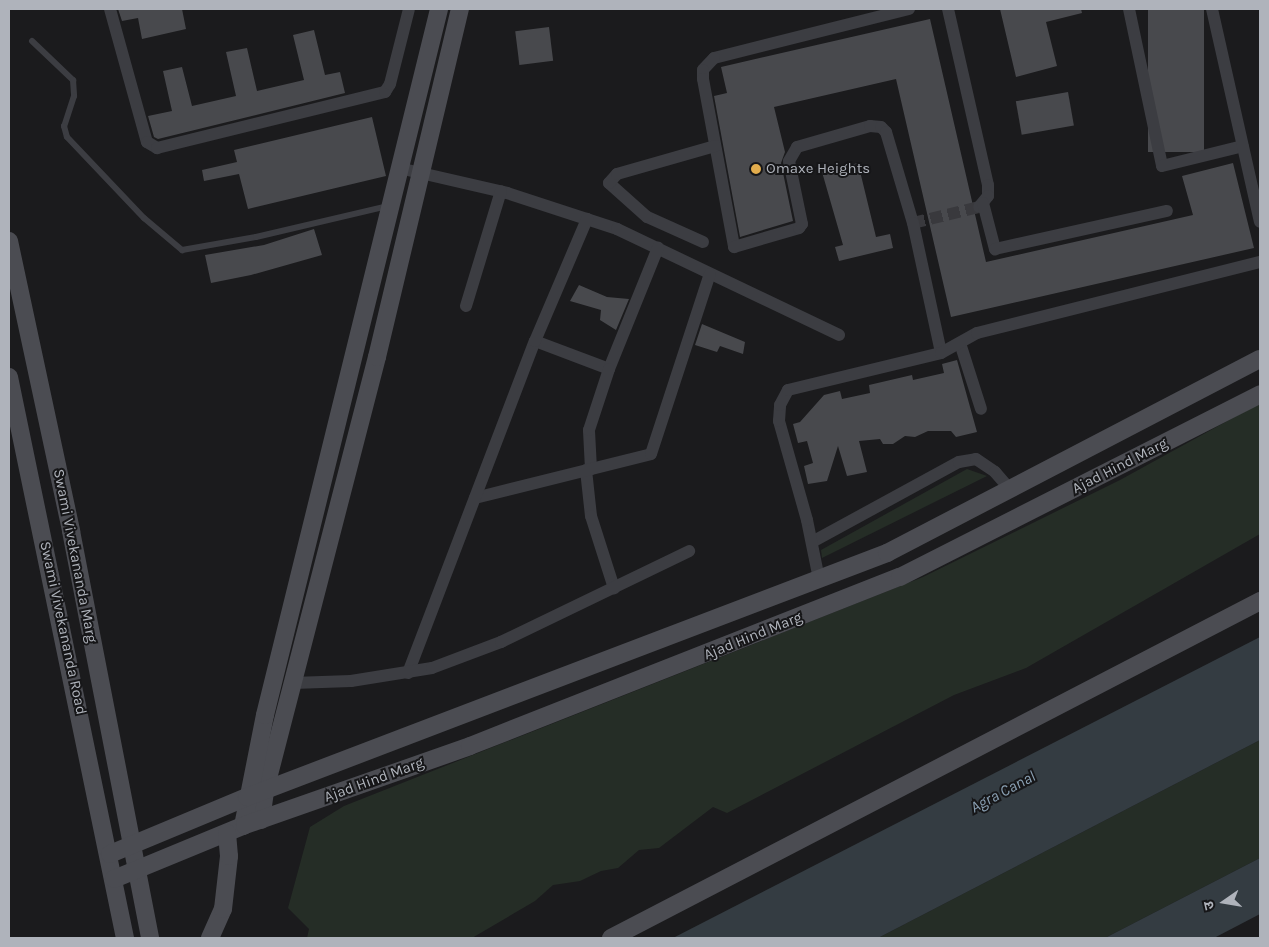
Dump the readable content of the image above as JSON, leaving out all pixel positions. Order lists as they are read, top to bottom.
{
  "streets": {
    "street": ["Ajad Hind Marg", "Swami Vivekananda Marg", "Swami Vivekananda Road"]
  },
  "crossings": [
    ["Ajad Hind Marg", "Swami Vivekananda Marg"],
    ["Ajad Hind Marg", "Swami Vivekananda Road"]
  ],
  "water": ["Agra Canal"],
  "places": ["Omaxe Heights"],
  "north": "left"
}
